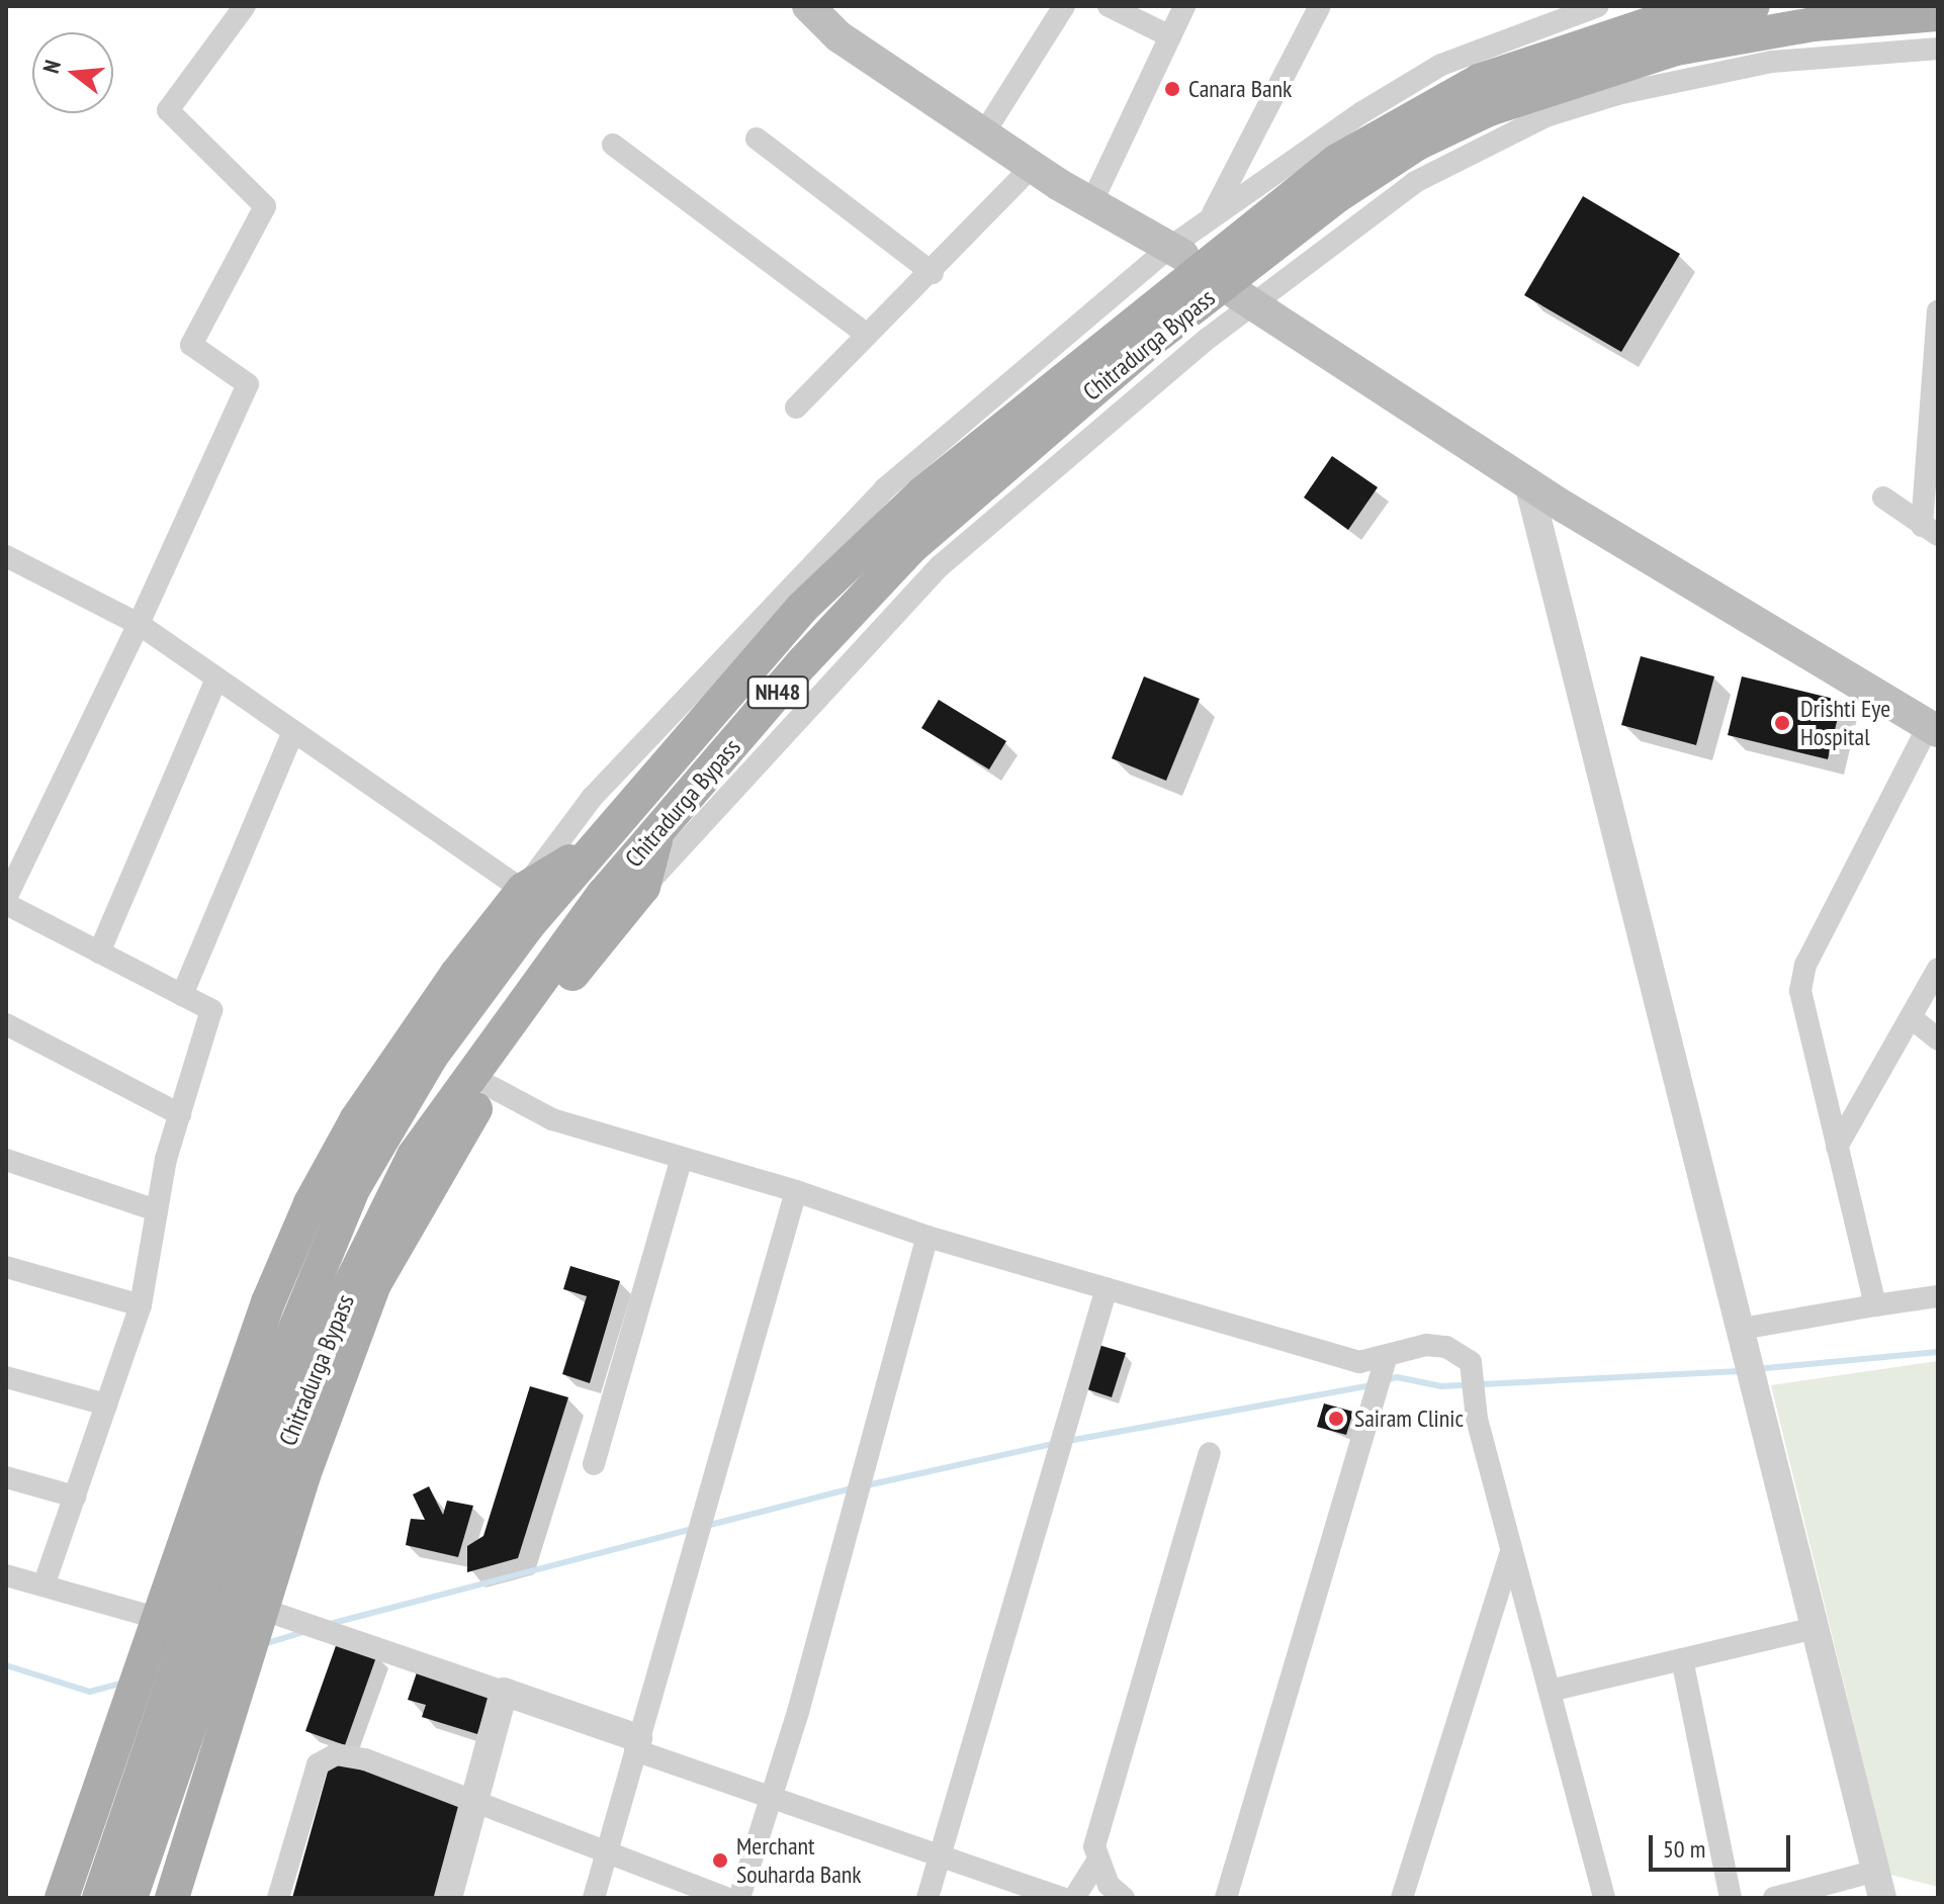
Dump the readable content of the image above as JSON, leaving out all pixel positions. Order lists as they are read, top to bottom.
{
  "streets": {
    "main road": ["Chitradurga Bypass", "NH48"]
  },
  "places": [
    "Canara Bank",
    "Drishti Eye Hospital",
    "Sairam Clinic",
    "Merchant Souharda Bank"
  ],
  "scale_bar": "50 m",
  "north": "left"
}
